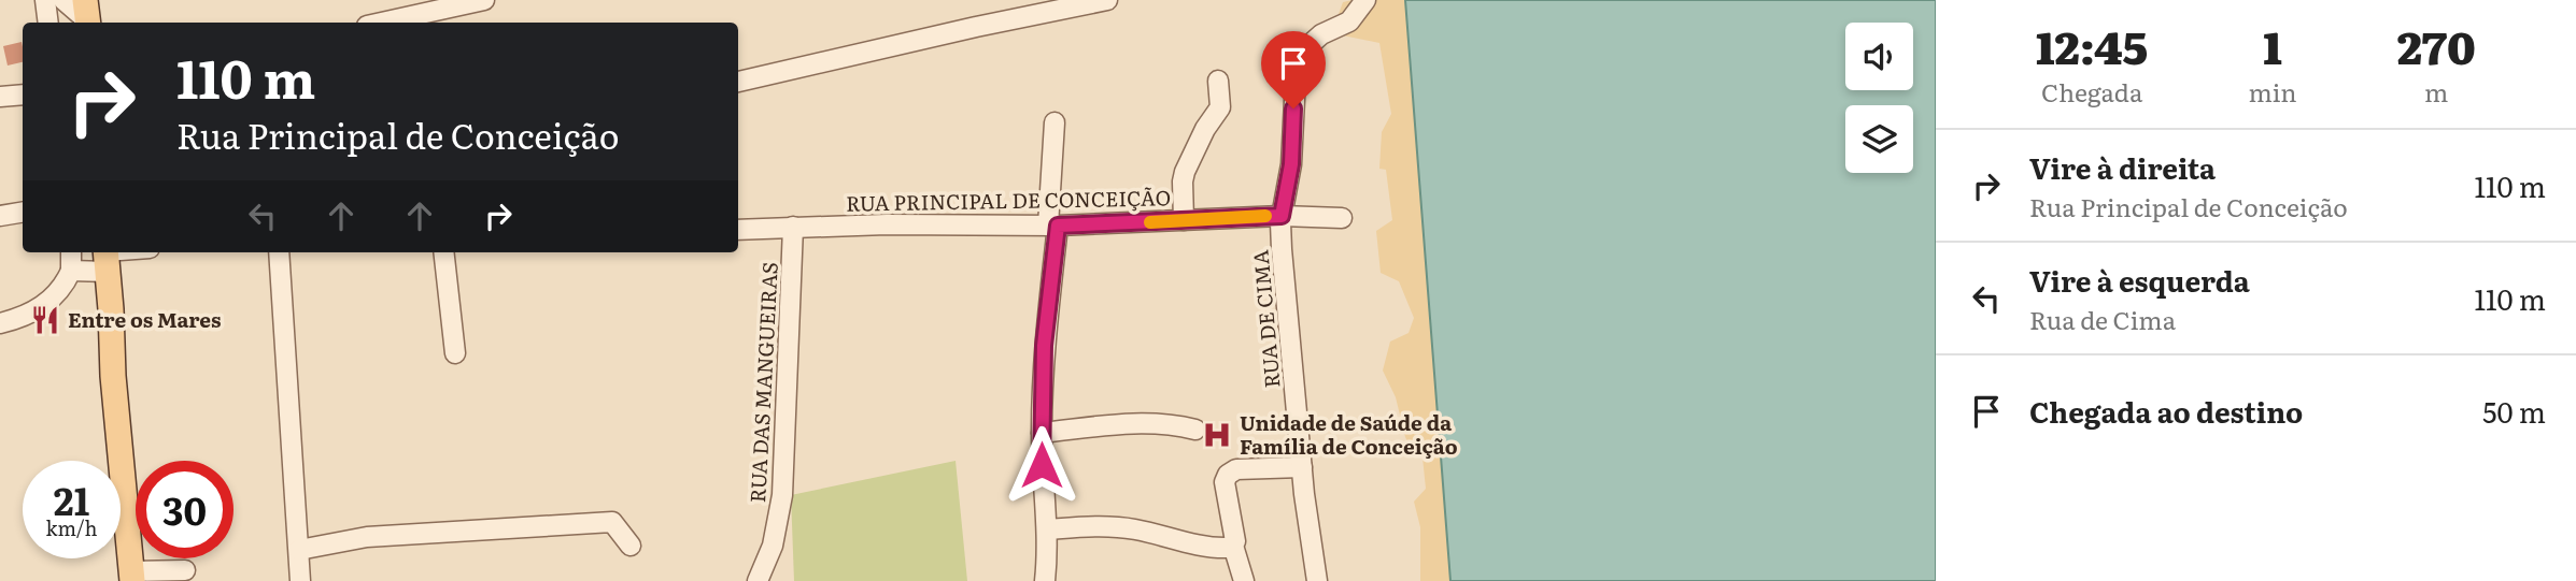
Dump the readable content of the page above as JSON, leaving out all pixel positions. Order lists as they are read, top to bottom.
{
  "streets": {
    "street": ["RUA PRINCIPAL DE CONCEIÇÃO", "RUA DE CIMA", "RUA DAS MANGUEIRAS"]
  },
  "crossings": [
    ["RUA PRINCIPAL DE CONCEIÇÃO", "RUA DE CIMA"],
    ["RUA PRINCIPAL DE CONCEIÇÃO", "RUA DAS MANGUEIRAS"]
  ],
  "places": {
    "restaurant": ["Entre os Mares"],
    "hospital": ["Unidade de Saúde da Família de Conceição"]
  },
  "page": {
    "eta": [
      "12:45",
      "Chegada",
      "1",
      "min",
      "270",
      "m"
    ],
    "turn": ["110 m", "Rua Principal de Conceição"],
    "list": [
      {
        "name": "Vire à direita",
        "note": "Rua Principal de Conceição",
        "value": "110 m"
      },
      {
        "name": "Vire à esquerda",
        "note": "Rua de Cima",
        "value": "110 m"
      },
      {
        "name": "Chegada ao destino",
        "value": "50 m"
      }
    ],
    "speed": "21 km/h",
    "limit": "30"
  }
}
